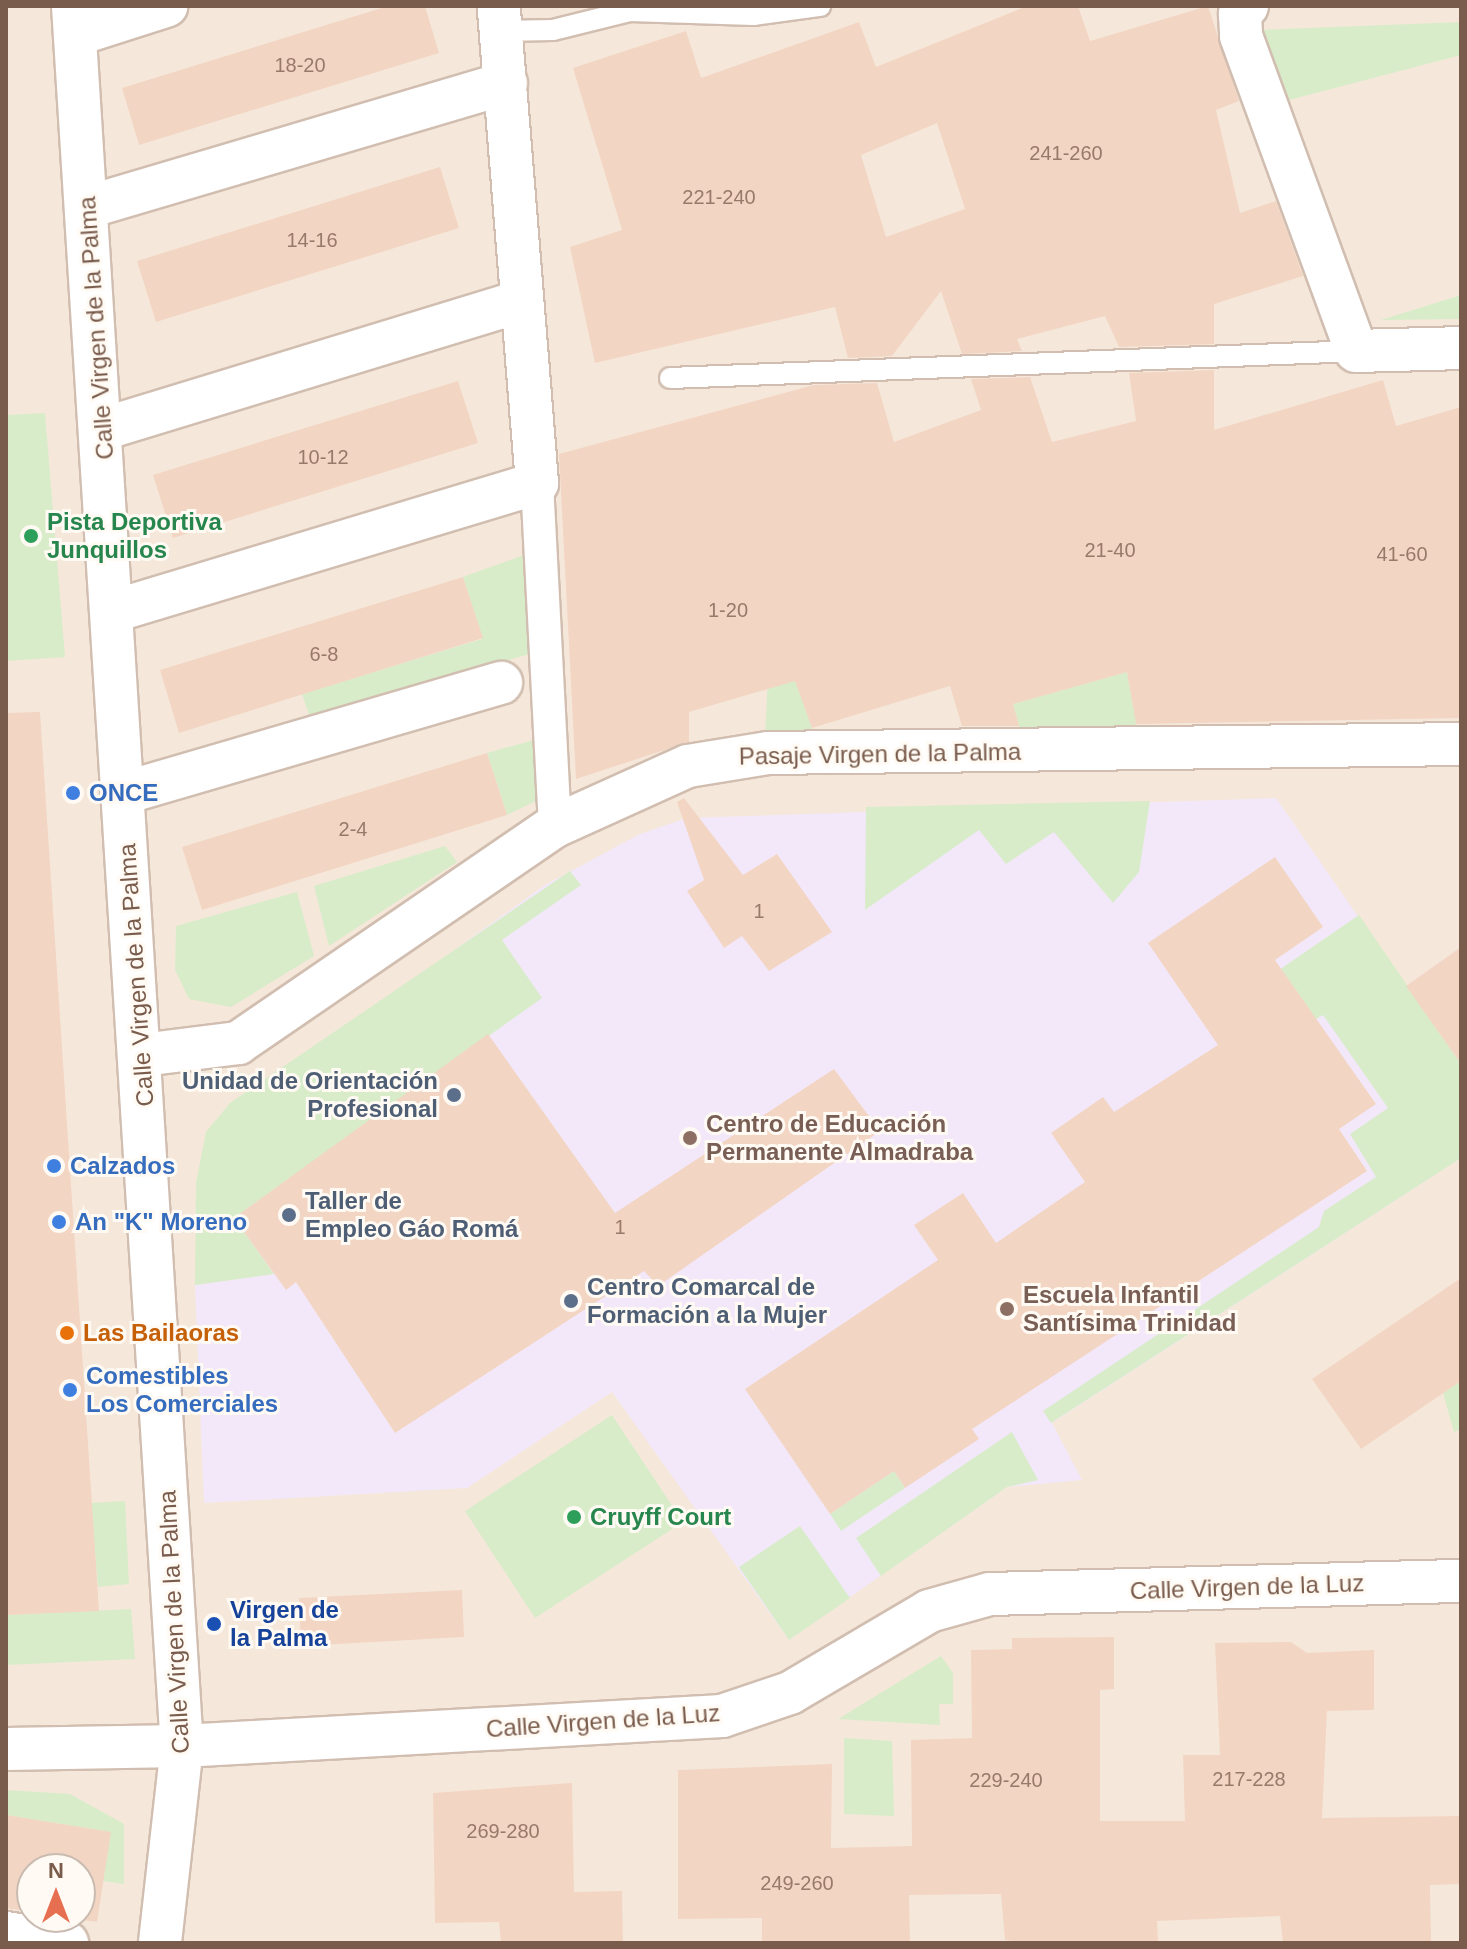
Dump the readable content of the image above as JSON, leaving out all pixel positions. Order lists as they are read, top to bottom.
{
  "streets": {
    "street": ["Calle Virgen de la Palma", "Pasaje Virgen de la Palma", "Calle Virgen de la Luz"]
  },
  "crossings": [
    ["Calle Virgen de la Palma", "Pasaje Virgen de la Palma"],
    ["Calle Virgen de la Palma", "Calle Virgen de la Luz"]
  ],
  "places": [
    "Pista Deportiva Junquillos",
    "ONCE",
    "Unidad de Orientación Profesional",
    "Centro de Educación Permanente Almadraba",
    "Calzados",
    "Taller de Empleo Gáo Romá",
    "An \"K\" Moreno",
    "Centro Comarcal de Formación a la Mujer",
    "Escuela Infantil Santísima Trinidad",
    "Las Bailaoras",
    "Comestibles Los Comerciales",
    "Cruyff Court",
    "Virgen de la Palma"
  ],
  "house_numbers": [
    "18-20",
    "241-260",
    "221-240",
    "14-16",
    "10-12",
    "21-40",
    "41-60",
    "1-20",
    "6-8",
    "2-4",
    "1",
    "1",
    "217-228",
    "229-240",
    "269-280",
    "249-260"
  ],
  "north": "top"
}
